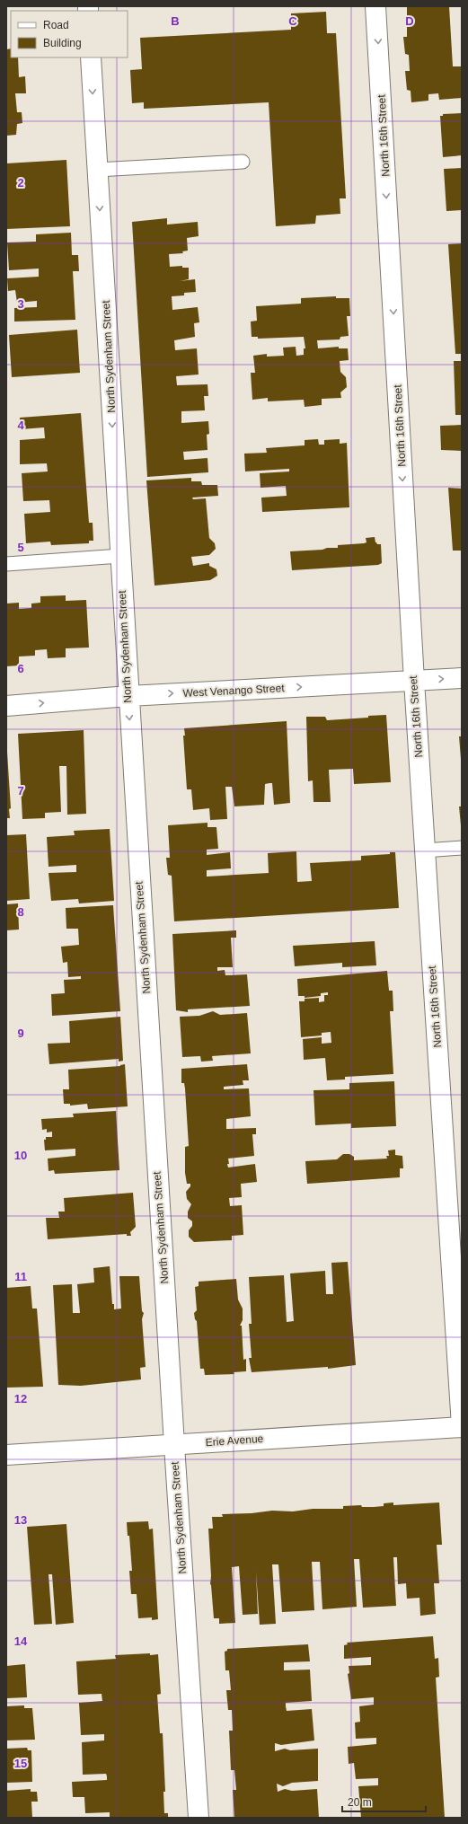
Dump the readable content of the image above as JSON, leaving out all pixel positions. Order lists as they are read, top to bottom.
{
  "streets": {
    "street": [
      "North 16th Street",
      "North Sydenham Street",
      "West Venango Street",
      "Erie Avenue"
    ]
  },
  "crossings": [
    ["North 16th Street", "West Venango Street"],
    ["North 16th Street", "Erie Avenue"],
    ["North Sydenham Street", "West Venango Street"],
    ["North Sydenham Street", "Erie Avenue"]
  ],
  "one_way": ["North 16th Street", "North Sydenham Street", "West Venango Street"],
  "legend": ["Road", "Building"],
  "scale_bar": "20 m",
  "grid": {
    "columns": ["B", "C", "D"],
    "rows": [
      "2",
      "3",
      "4",
      "5",
      "6",
      "7",
      "8",
      "9",
      "10",
      "11",
      "12",
      "13",
      "14",
      "15"
    ]
  }
}
